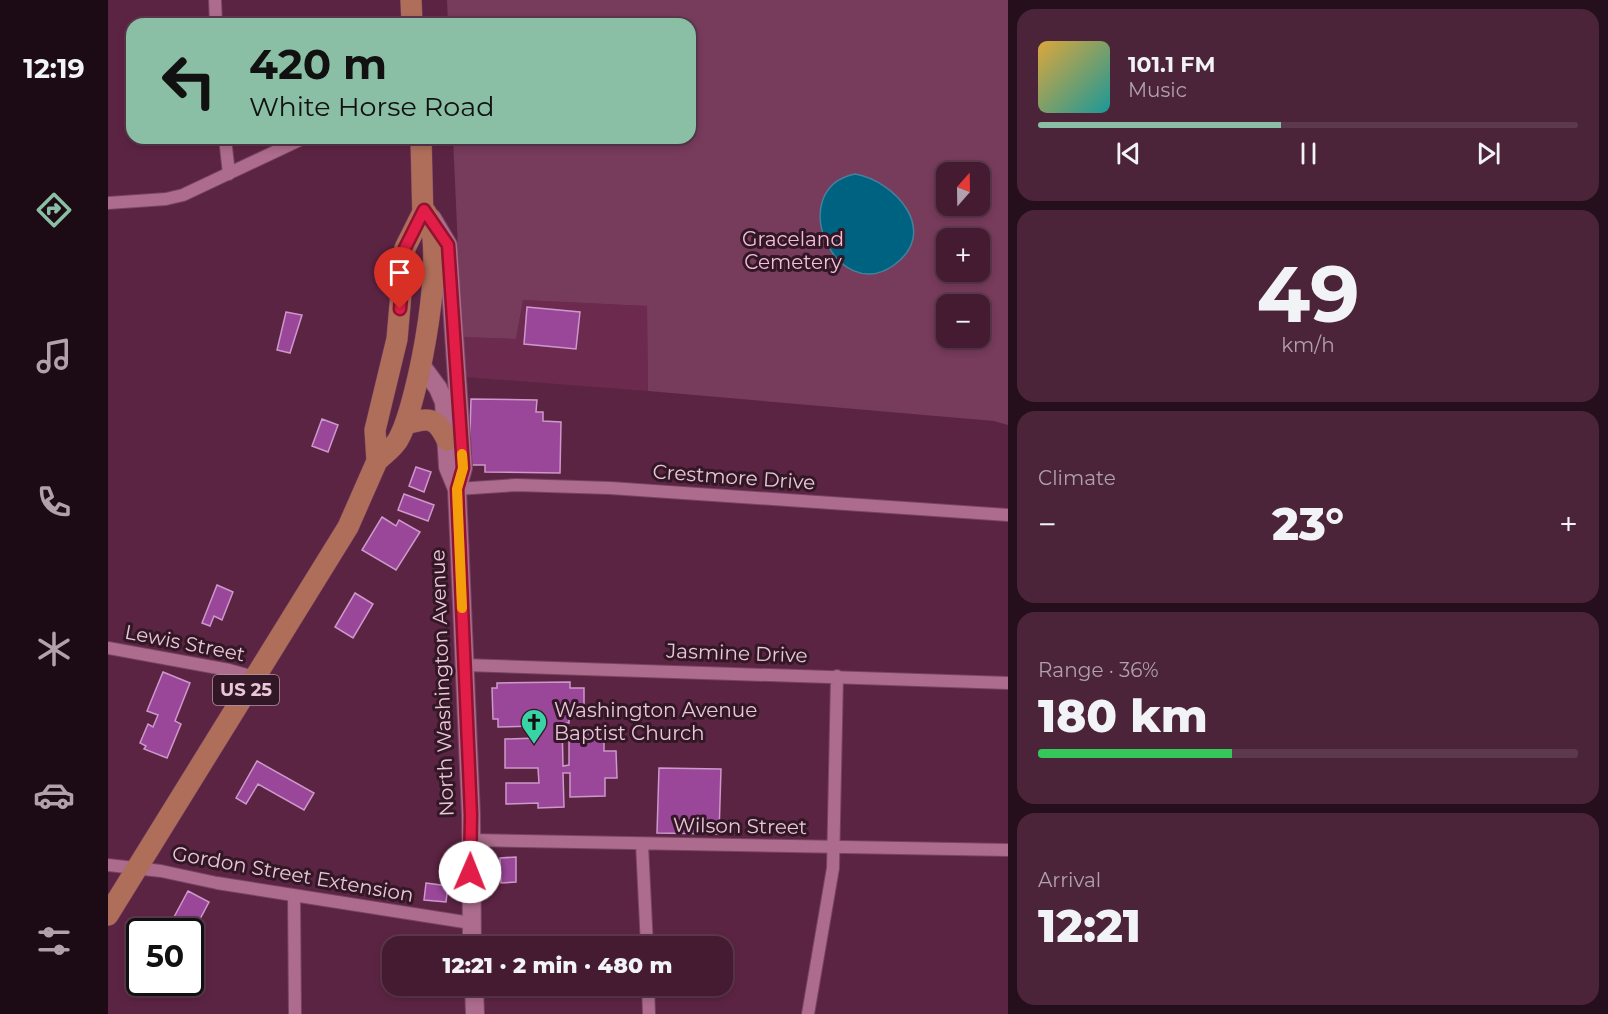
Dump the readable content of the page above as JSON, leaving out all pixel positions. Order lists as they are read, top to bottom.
{
  "streets": {
    "highway": ["US 25"],
    "main road": ["North Washington Avenue"],
    "street": [
      "Crestmore Drive",
      "Lewis Street",
      "Jasmine Drive",
      "Wilson Street",
      "Gordon Street Extension"
    ]
  },
  "crossings": [
    ["Crestmore Drive", "North Washington Avenue"],
    ["Lewis Street", "US 25"],
    ["Jasmine Drive", "North Washington Avenue"],
    ["North Washington Avenue", "US 25"],
    ["North Washington Avenue", "Wilson Street"],
    ["North Washington Avenue", "Gordon Street Extension"],
    ["US 25", "Gordon Street Extension"]
  ],
  "parks": ["Graceland Cemetery"],
  "places": {
    "church": ["Washington Avenue Baptist Church"]
  },
  "north": "top",
  "page": {
    "tabs": "12:19",
    "turn": ["420 m", "White Horse Road"],
    "song": ["101.1 FM", "Music"],
    "map_buttons": ["+", "−"],
    "tile": [
      ["49", "km/h"],
      "Climate",
      ["Range · 36%", "180 km"],
      ["Arrival", "12:21"]
    ],
    "heat": ["−", "23°", "+"],
    "limit": "50",
    "trip": "12:21 · 2 min · 480 m"
  }
}
